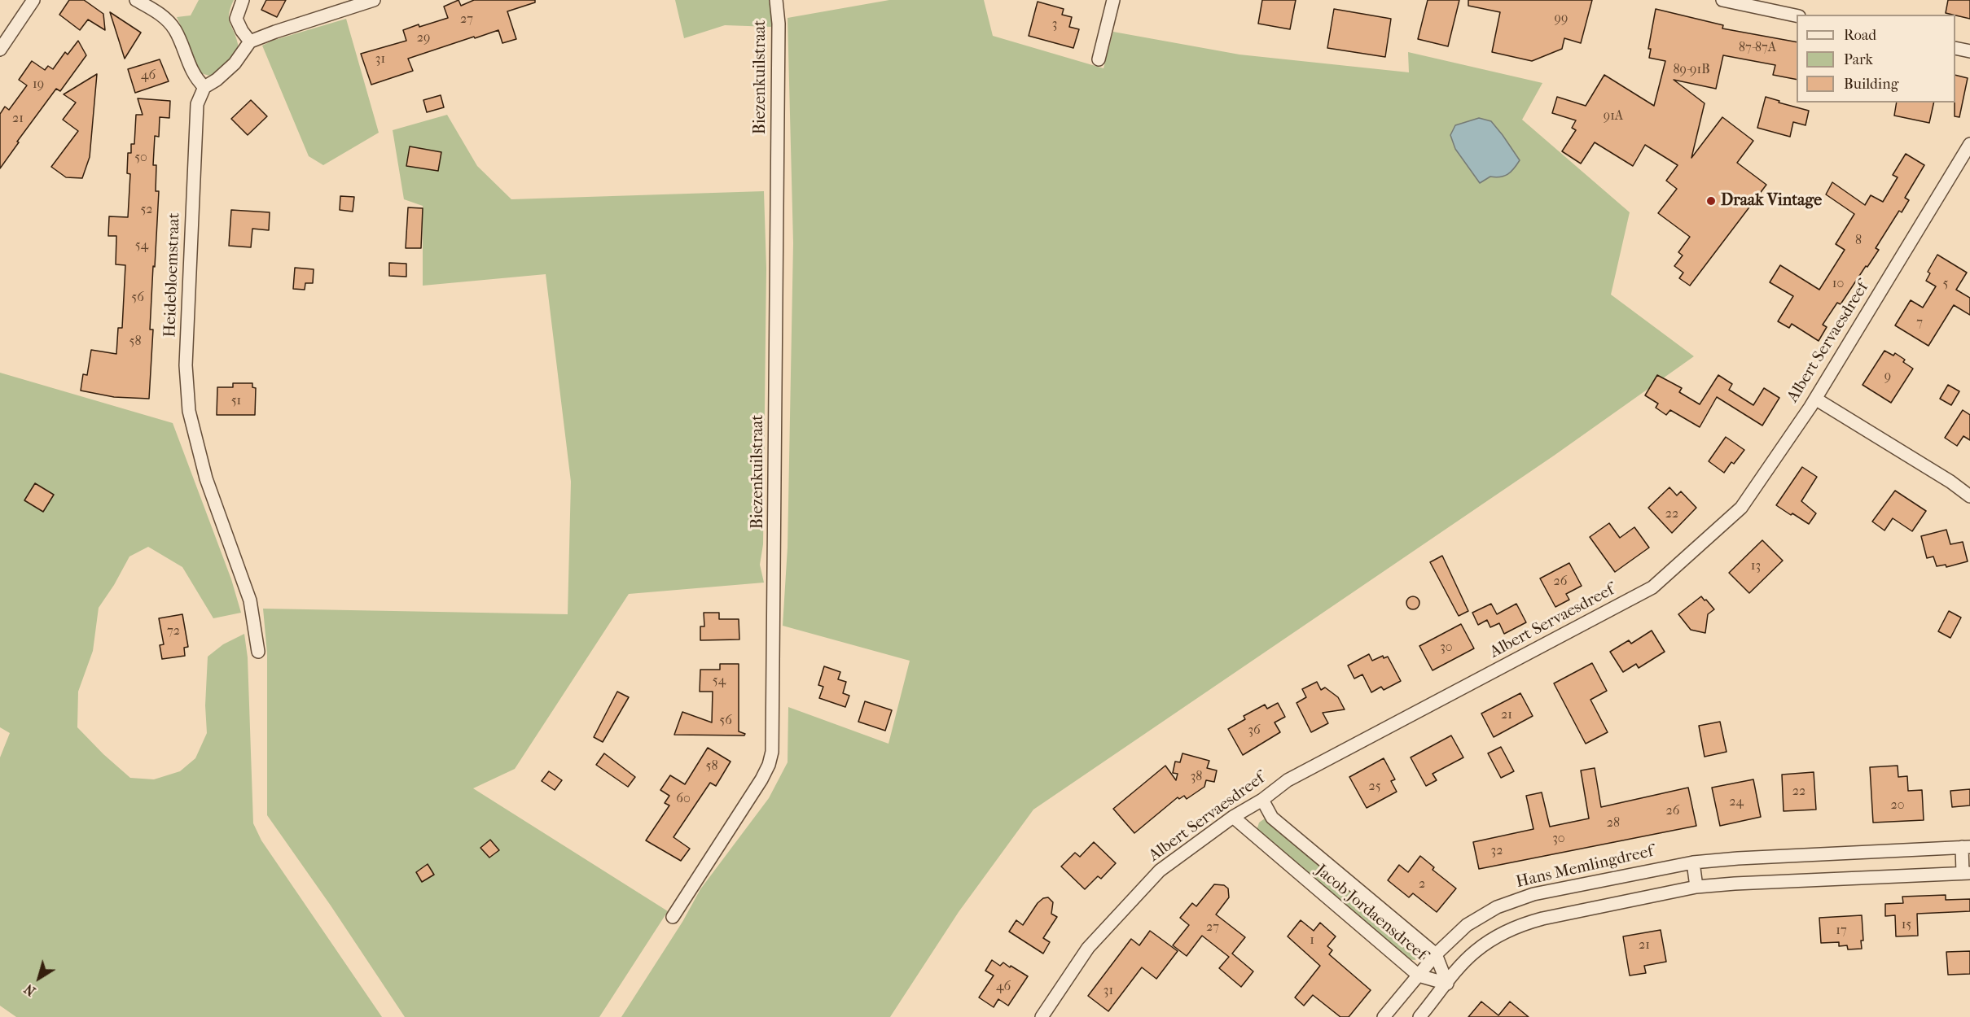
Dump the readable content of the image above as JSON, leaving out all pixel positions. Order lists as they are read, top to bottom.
{
  "streets": {
    "street": [
      "Biezenkuilstraat",
      "Heidebloemstraat",
      "Albert Servaesdreef",
      "Hans Memlingdreef",
      "Jacob Jordaensdreef"
    ]
  },
  "crossings": [
    ["Albert Servaesdreef", "Jacob Jordaensdreef"],
    ["Hans Memlingdreef", "Jacob Jordaensdreef"]
  ],
  "places": ["Draak Vintage"],
  "house_numbers": [
    "99",
    "27",
    "3",
    "29",
    "87-87A",
    "31",
    "89-91B",
    "46",
    "19",
    "91A",
    "21",
    "50",
    "52",
    "8",
    "54",
    "10",
    "5",
    "56",
    "7",
    "58",
    "9",
    "51",
    "22",
    "13",
    "26",
    "72",
    "30",
    "54",
    "21",
    "56",
    "36",
    "58",
    "38",
    "25",
    "22",
    "60",
    "24",
    "20",
    "26",
    "28",
    "30",
    "32",
    "2",
    "15",
    "27",
    "17",
    "1",
    "21",
    "46",
    "31"
  ],
  "legend": ["Road", "Park", "Building"],
  "north": "bottom left"
}
